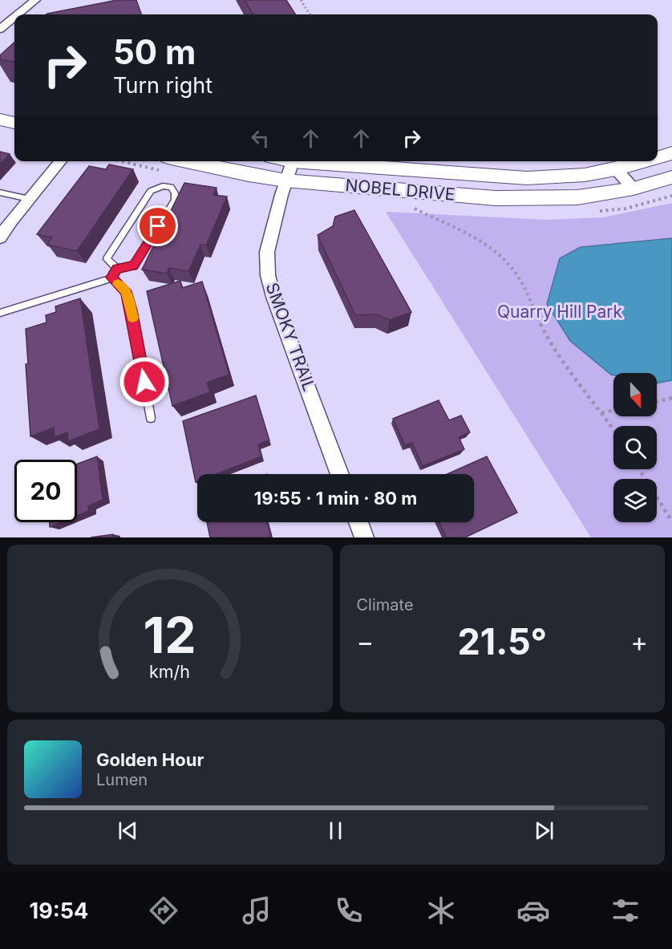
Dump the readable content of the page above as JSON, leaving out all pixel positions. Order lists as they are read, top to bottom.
{
  "streets": {
    "street": ["NOBEL DRIVE", "SMOKY TRAIL"]
  },
  "crossings": [
    ["NOBEL DRIVE", "SMOKY TRAIL"]
  ],
  "parks": ["Quarry Hill Park"],
  "north": "bottom",
  "page": {
    "turn": ["50 m", "Turn right"],
    "limit": "20",
    "trip": "19:55 · 1 min · 80 m",
    "tile": "Climate",
    "heat": ["−", "21.5°", "+"],
    "song": ["Golden Hour", "Lumen"],
    "tabs": "19:54",
    "gauge": ["12", "km/h"]
  }
}
